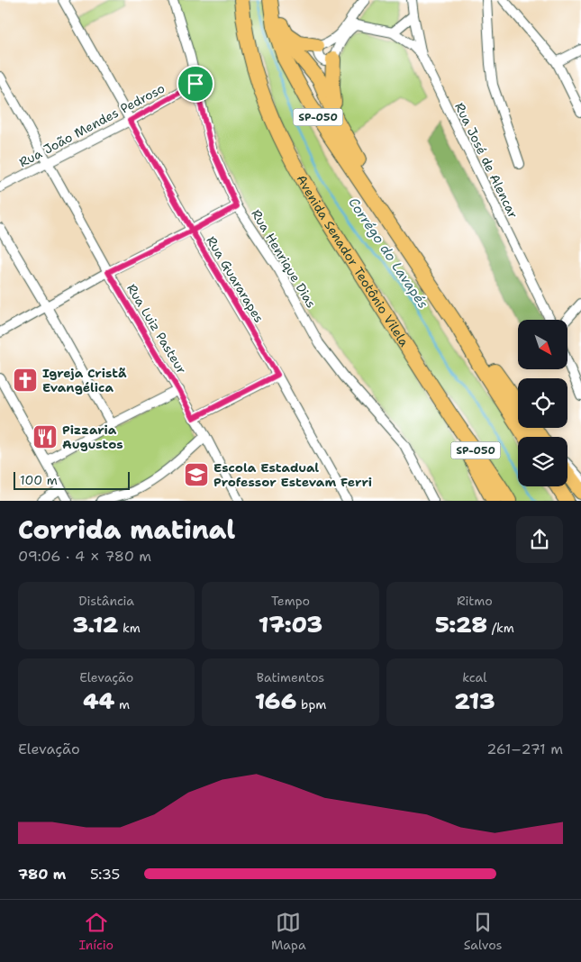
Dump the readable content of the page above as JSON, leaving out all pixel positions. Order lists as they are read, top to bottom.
{
  "streets": {
    "highway": ["SP-050", "Avenida Senador Teotônio Vilela"],
    "street": [
      "Rua João Mendes Pedroso",
      "Rua José de Alencar",
      "Rua Henrique Dias",
      "Rua Guararapes",
      "Rua Luiz Pasteur"
    ]
  },
  "crossings": [
    ["Rua João Mendes Pedroso", "Rua Henrique Dias"],
    ["Rua João Mendes Pedroso", "Rua Guararapes"],
    ["Rua João Mendes Pedroso", "Rua Luiz Pasteur"]
  ],
  "water": ["Corrégo do Lavapés"],
  "places": {
    "church": ["Igreja Cristã Evangélica"],
    "restaurant": ["Pizzaria Augustos"],
    "school or university": ["Escola Estadual Professor Estevam Ferri"]
  },
  "scale_bar": "100 m",
  "north": "bottom right",
  "page": {
    "scale": "100 m",
    "heading": ["Corrida matinal", "09:06 · 4 × 780 m"],
    "stats": [
      ["Distância", "3.12 km"],
      ["Tempo", "17:03"],
      ["Ritmo", "5:28 /km"],
      ["Elevação", "44 m"],
      ["Batimentos", "166 bpm"],
      ["kcal", "213"]
    ],
    "chart": ["Elevação", "261–271 m"],
    "list": [
      {
        "name": "780 m",
        "note": "5:35"
      }
    ],
    "tabs": ["Início", "Mapa", "Salvos"]
  }
}
